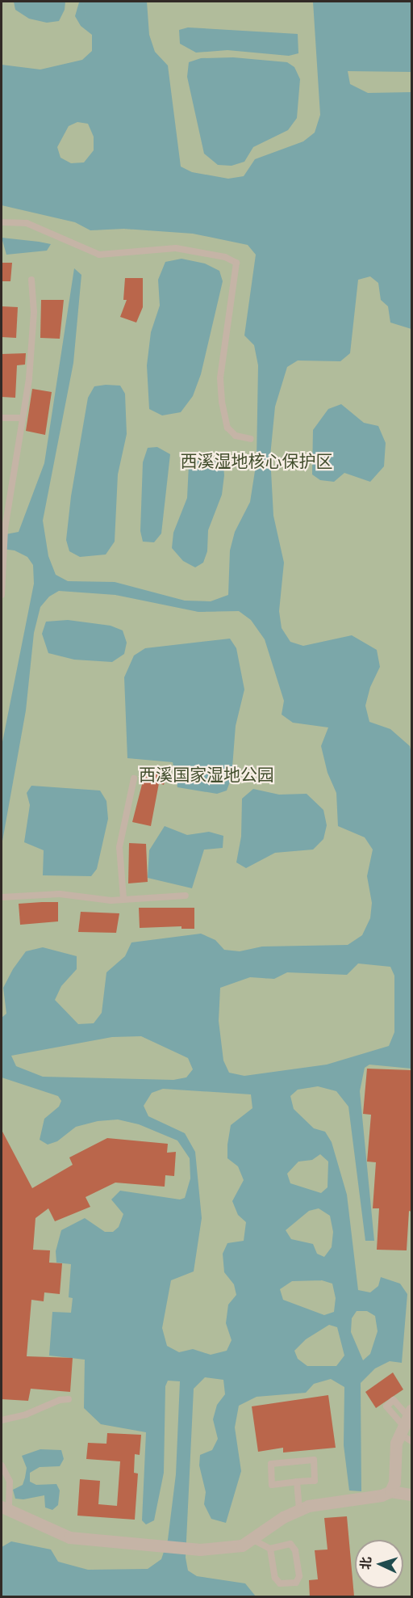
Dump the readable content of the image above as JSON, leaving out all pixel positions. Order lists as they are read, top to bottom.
{
  "parks": ["西溪湿地核心保护区", "西溪国家湿地公园"],
  "north": "left"
}
